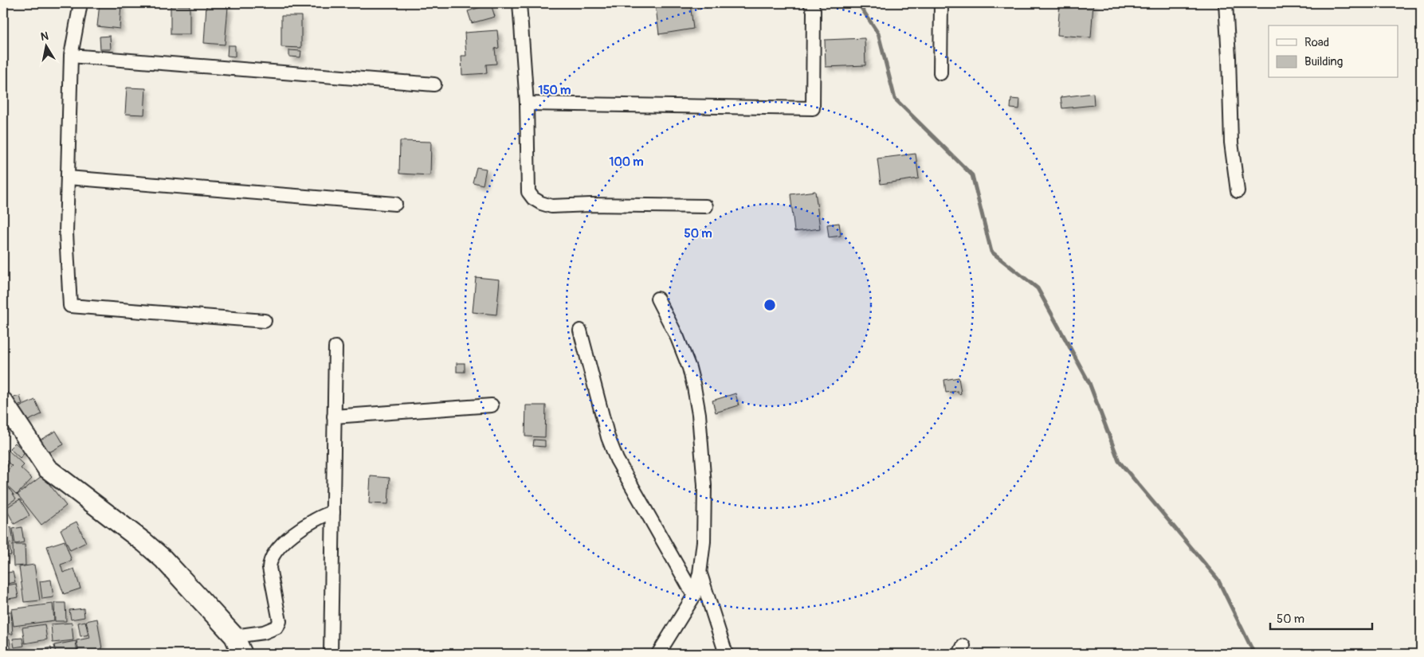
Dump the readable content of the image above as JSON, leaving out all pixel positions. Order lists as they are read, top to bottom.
{
  "legend": ["Road", "Building"],
  "scale_bar": "50 m",
  "north": "top",
  "rings": ["150 m", "100 m", "50 m"]
}
